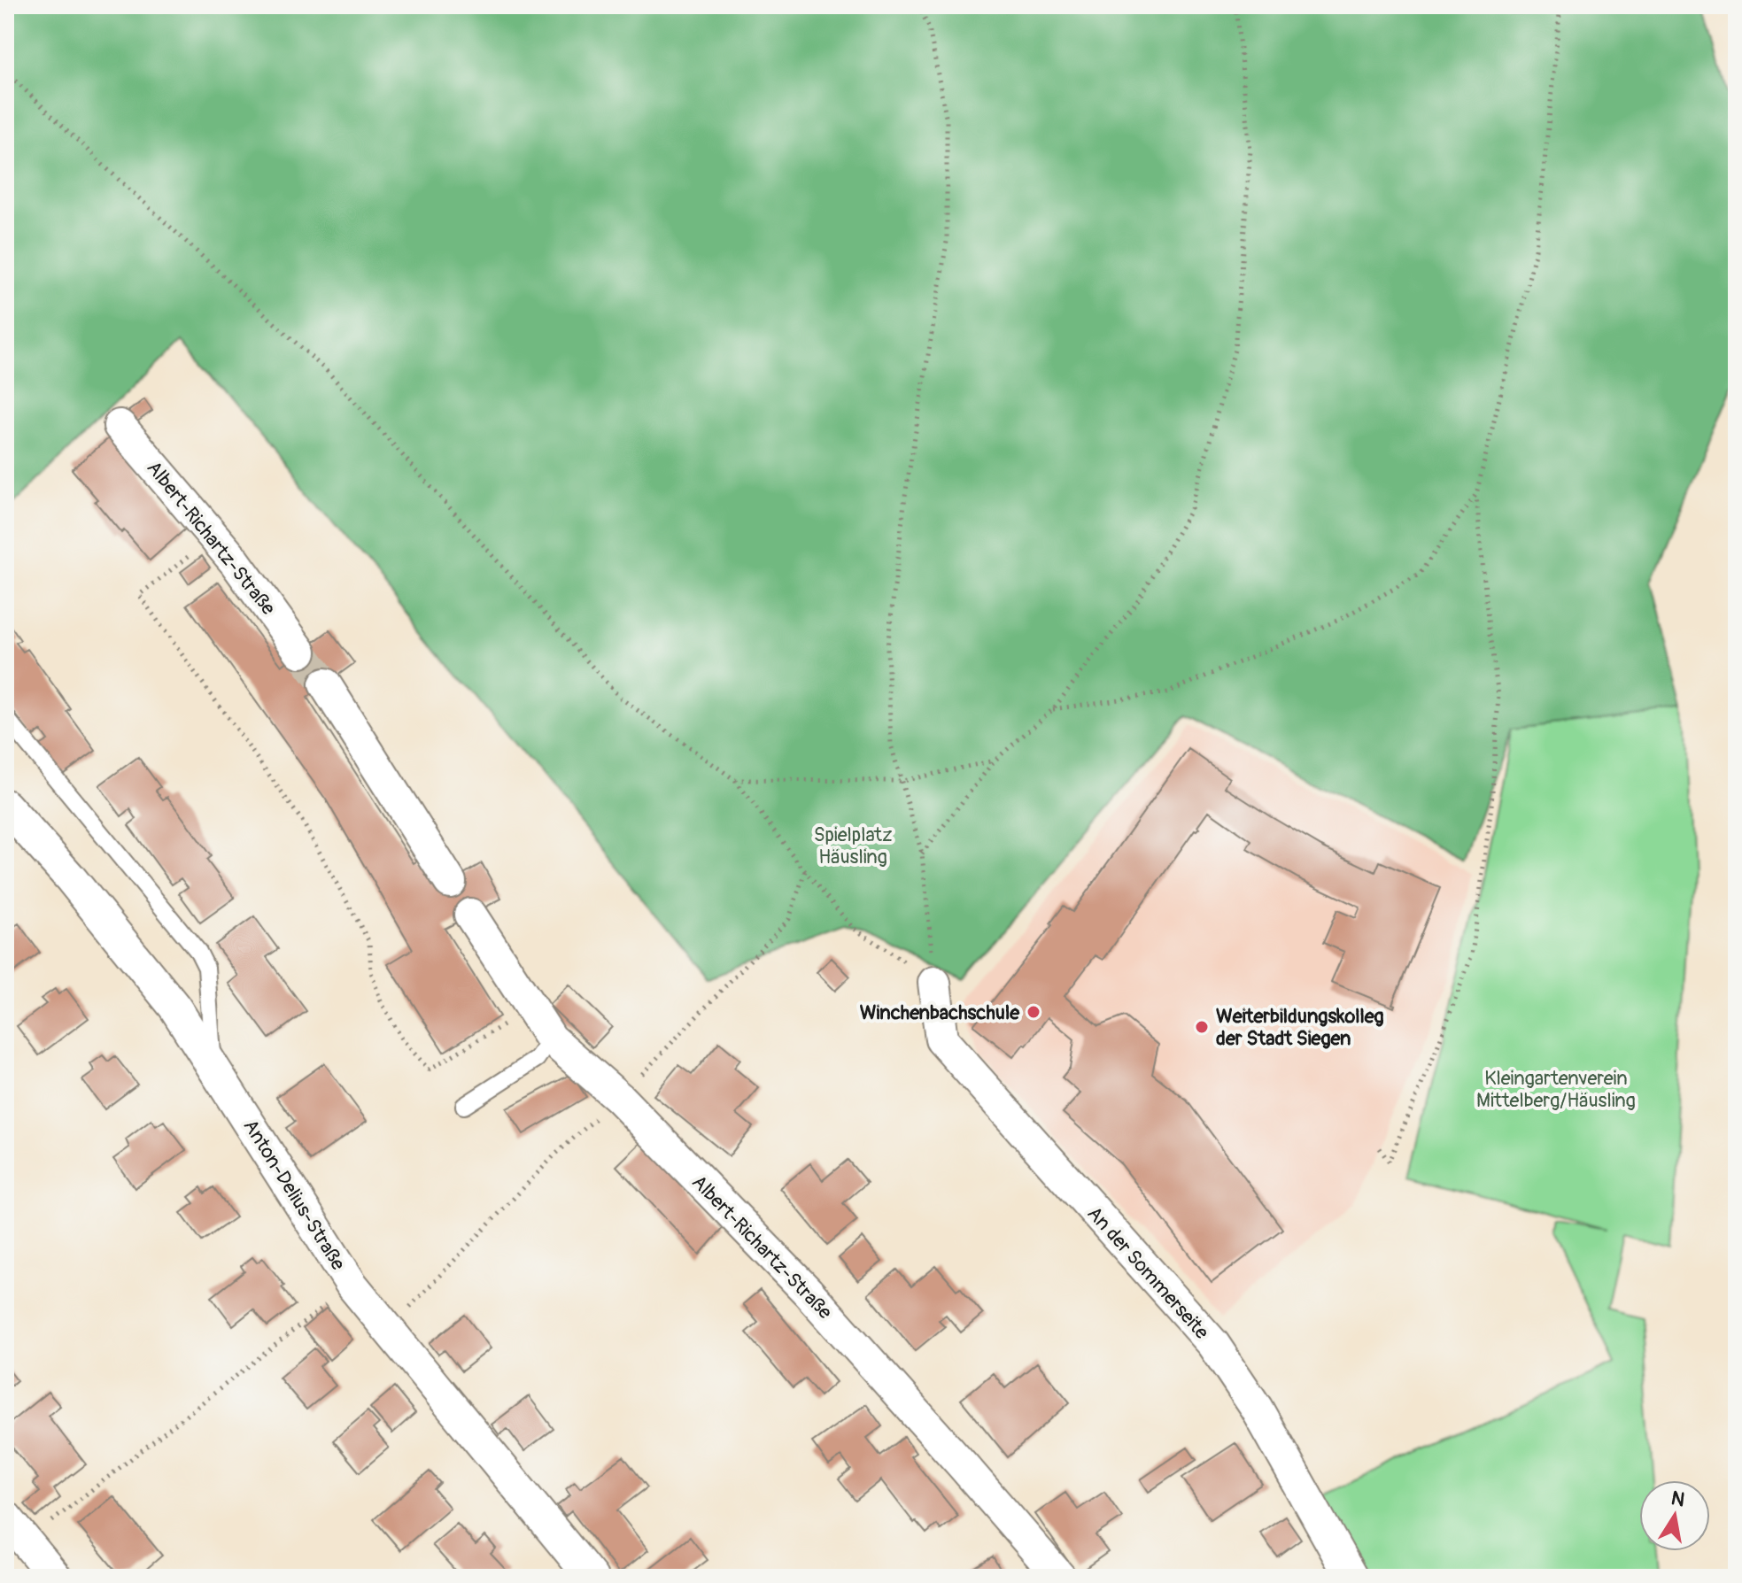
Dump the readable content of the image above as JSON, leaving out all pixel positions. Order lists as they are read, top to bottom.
{
  "streets": {
    "street": ["Albert-Richartz-Straße", "Anton-Delius-Straße", "An der Sommerseite"]
  },
  "parks": ["Spielplatz Häusling", "Kleingartenverein Mittelberg/Häusling"],
  "places": ["Winchenbachschule", "Weiterbildungskolleg der Stadt Siegen"],
  "north": "top"
}
